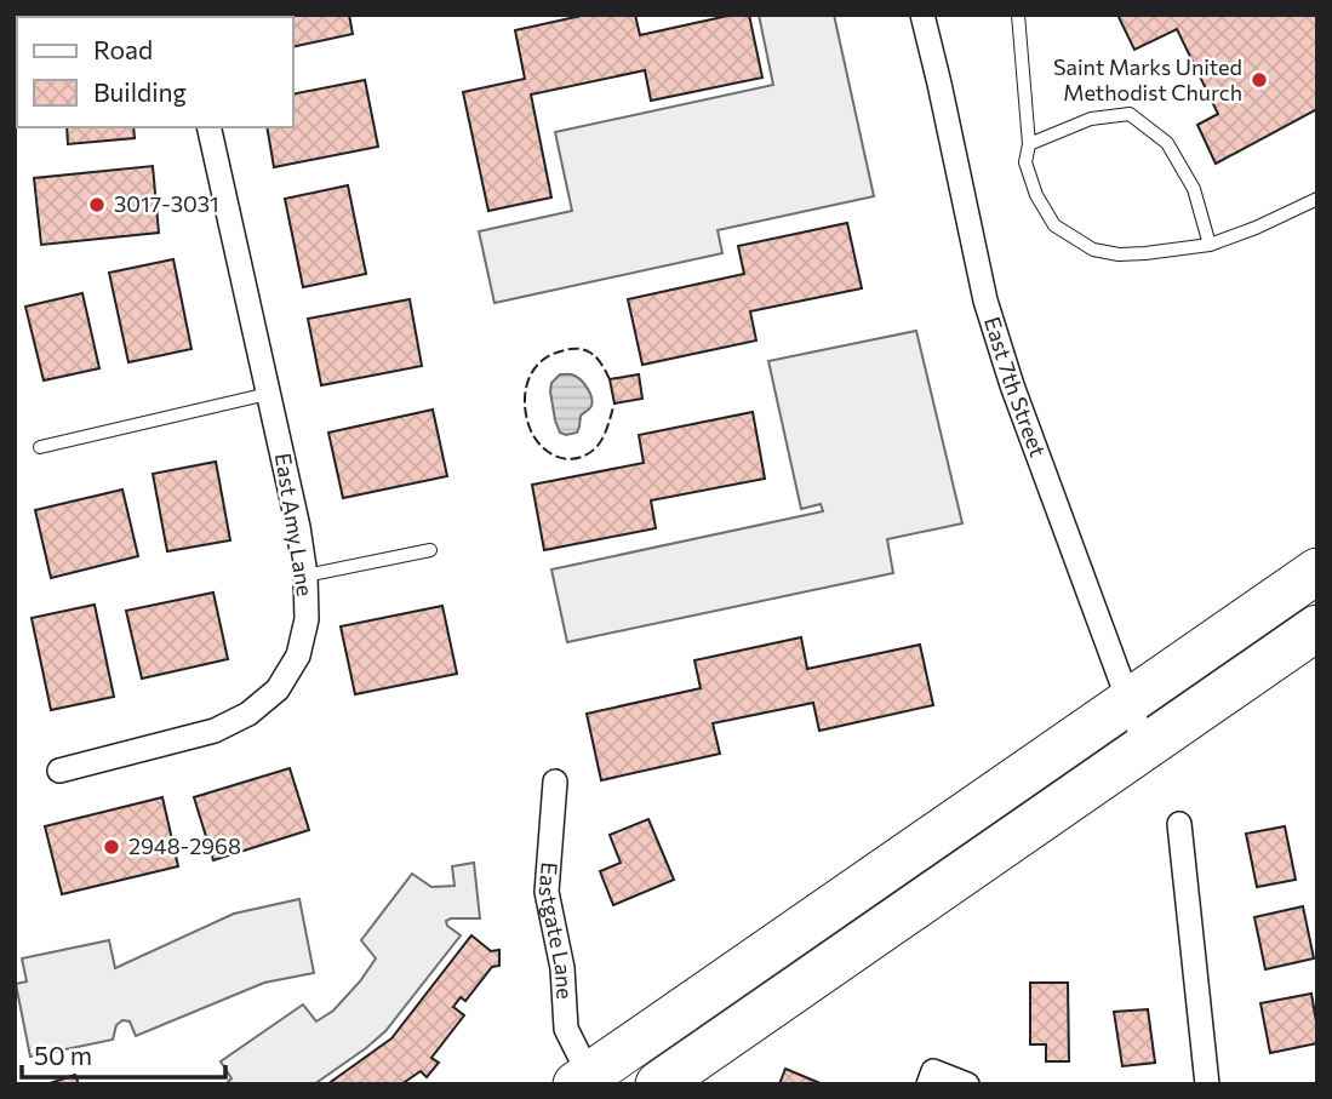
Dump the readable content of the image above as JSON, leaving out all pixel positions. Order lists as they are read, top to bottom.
{
  "streets": {
    "street": ["East 7th Street", "East Amy Lane", "Eastgate Lane"]
  },
  "places": ["Saint Marks United Methodist Church", "3017-3031", "2948-2968"],
  "legend": ["Road", "Building"],
  "scale_bar": "50 m"
}
